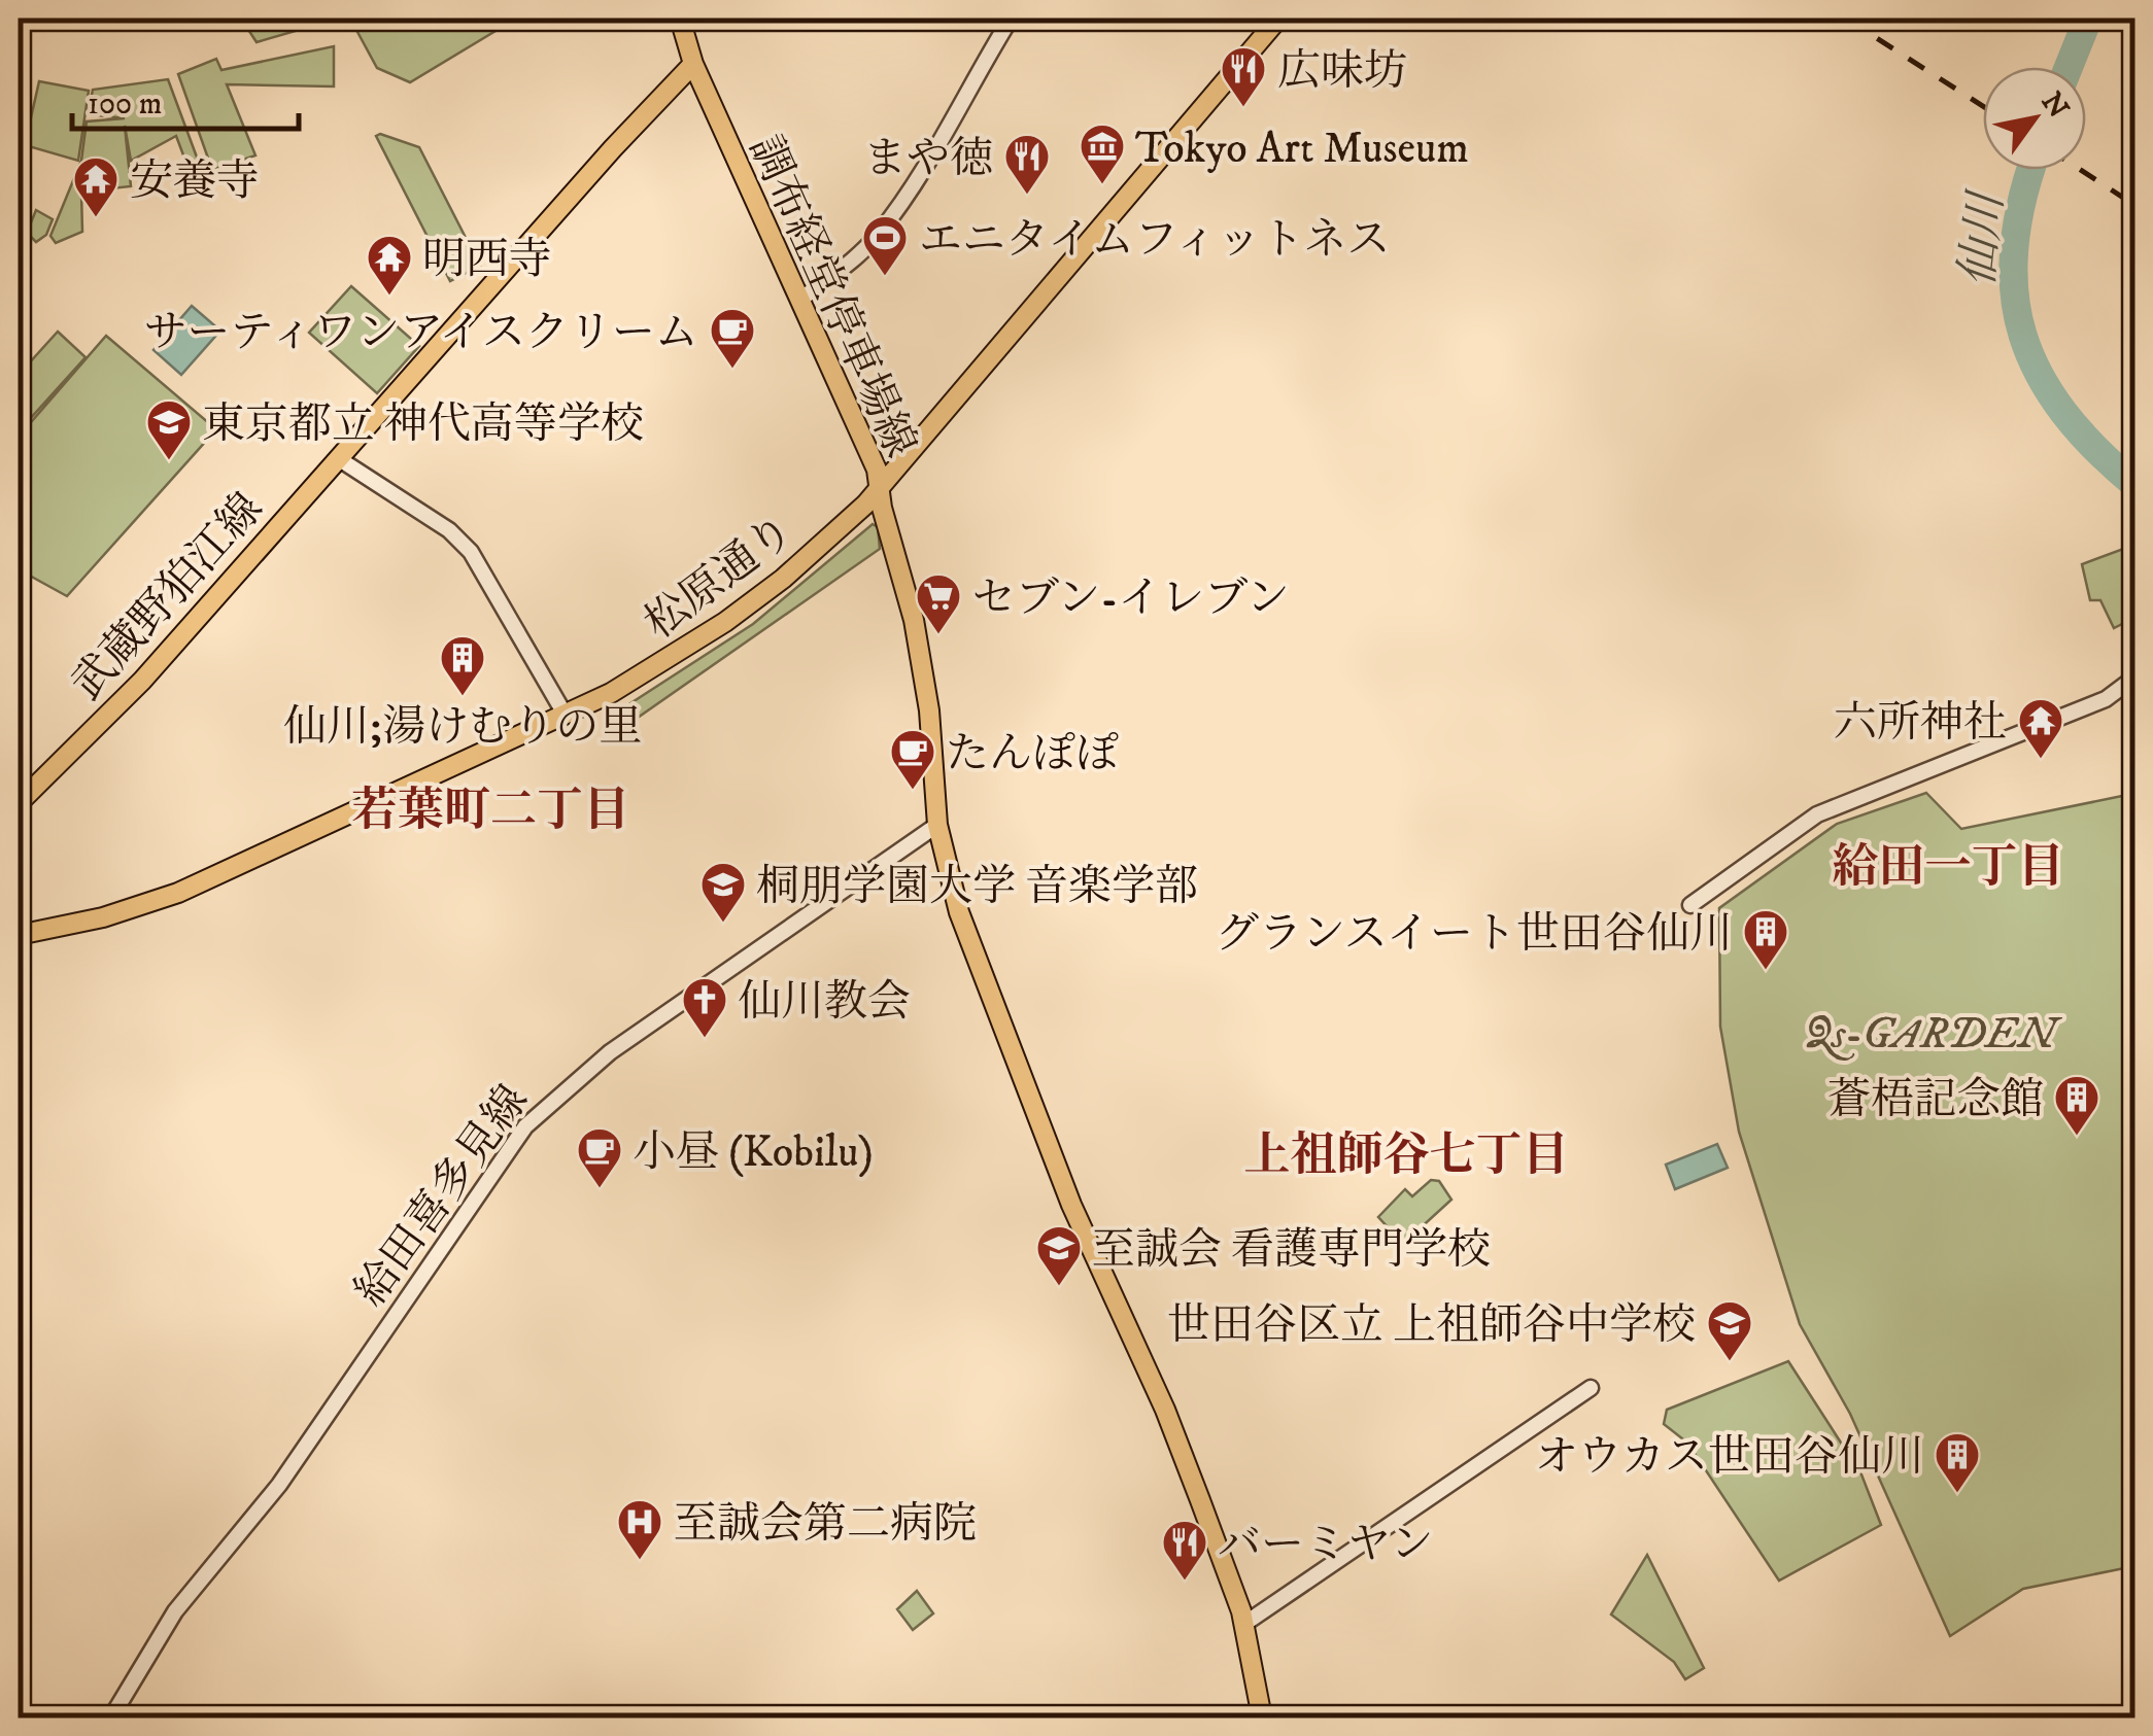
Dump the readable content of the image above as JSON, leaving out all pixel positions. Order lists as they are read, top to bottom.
{
  "streets": {
    "main road": ["調布経堂停車場線", "松原通り", "武蔵野狛江線"],
    "street": ["給田喜多見線"]
  },
  "crossings": [
    ["調布経堂停車場線", "松原通り"],
    ["調布経堂停車場線", "武蔵野狛江線"],
    ["調布経堂停車場線", "給田喜多見線"]
  ],
  "districts": ["若葉町二丁目", "給田一丁目", "上祖師谷七丁目"],
  "water": ["仙川"],
  "parks": ["Qs-GARDEN"],
  "places": {
    "restaurant": ["広味坊", "まや徳", "バーミヤン"],
    "museum": ["Tokyo Art Museum"],
    "temple": ["安養寺", "明西寺", "六所神社"],
    "sports": ["エニタイムフィットネス"],
    "cafe": ["サーティワンアイスクリーム", "たんぽぽ", "小昼 (Kobilu)"],
    "school or university": [
      "東京都立 神代高等学校",
      "桐朋学園大学 音楽学部",
      "至誠会 看護専門学校",
      "世田谷区立 上祖師谷中学校"
    ],
    "supermarket": ["セブン-イレブン"],
    "building": [
      "仙川;湯けむりの里",
      "グランスイート世田谷仙川",
      "蒼梧記念館",
      "オウカス世田谷仙川"
    ],
    "church": ["仙川教会"],
    "hospital": ["至誠会第二病院"]
  },
  "scale_bar": "100 m",
  "north": "top right"
}
